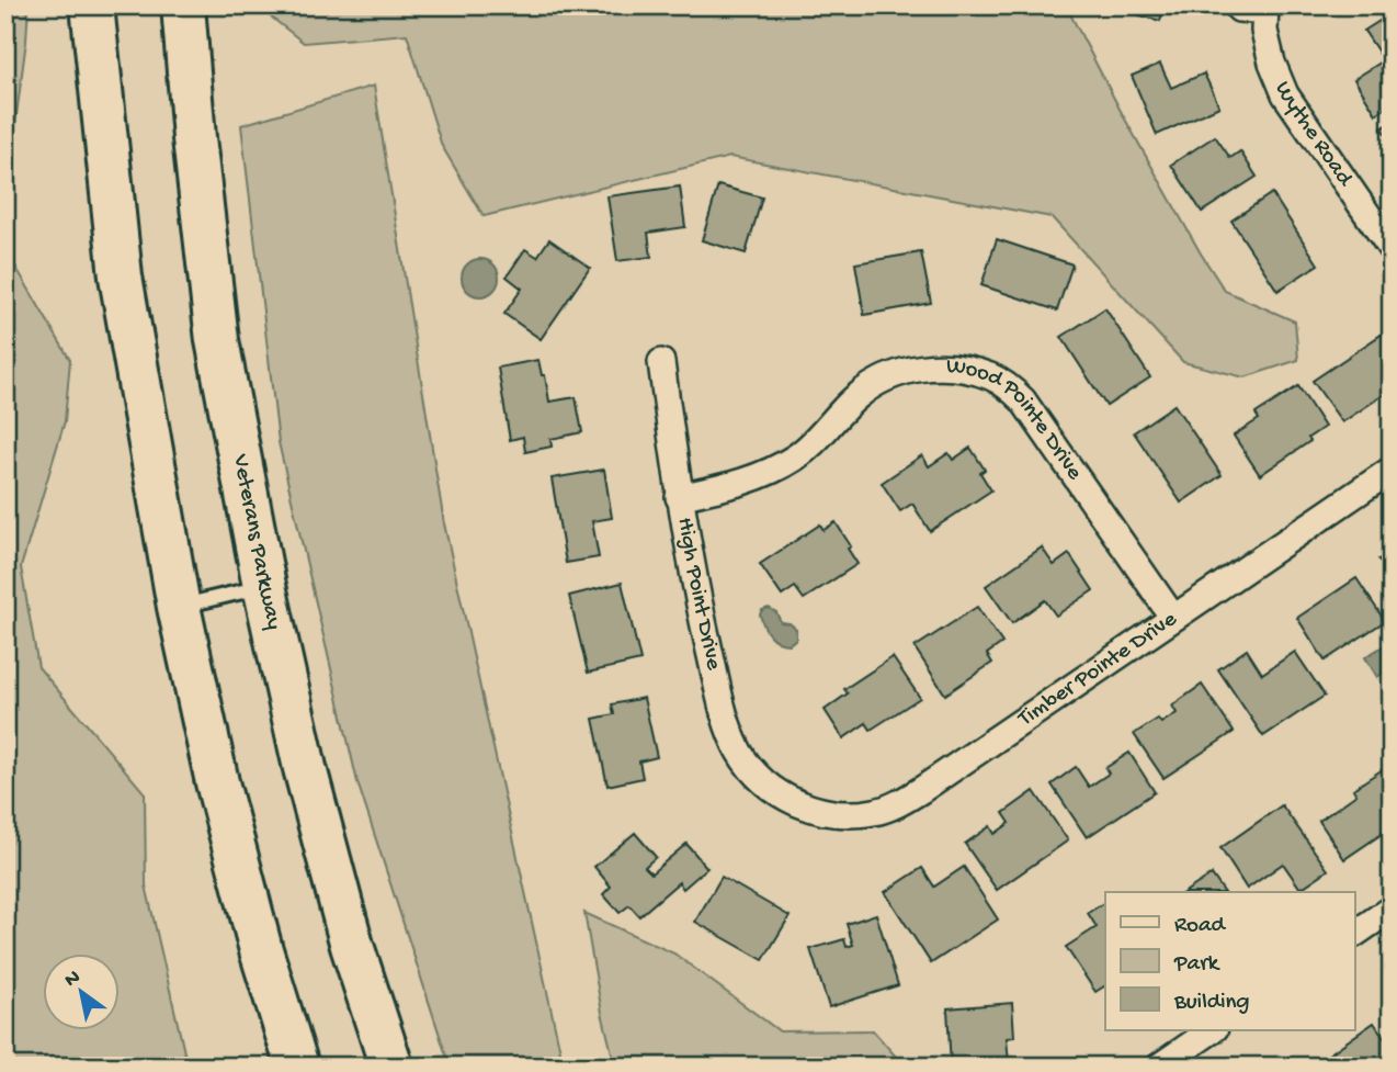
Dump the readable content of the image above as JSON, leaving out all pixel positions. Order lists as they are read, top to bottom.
{
  "streets": {
    "highway": ["Veterans Parkway"],
    "street": [
      "Wythe Road",
      "Wood Pointe Drive",
      "High Point Drive",
      "Timber Pointe Drive"
    ]
  },
  "crossings": [
    ["Wood Pointe Drive", "High Point Drive"],
    ["Wood Pointe Drive", "Timber Pointe Drive"],
    ["High Point Drive", "Timber Pointe Drive"]
  ],
  "legend": ["Road", "Park", "Building"],
  "north": "top left"
}
